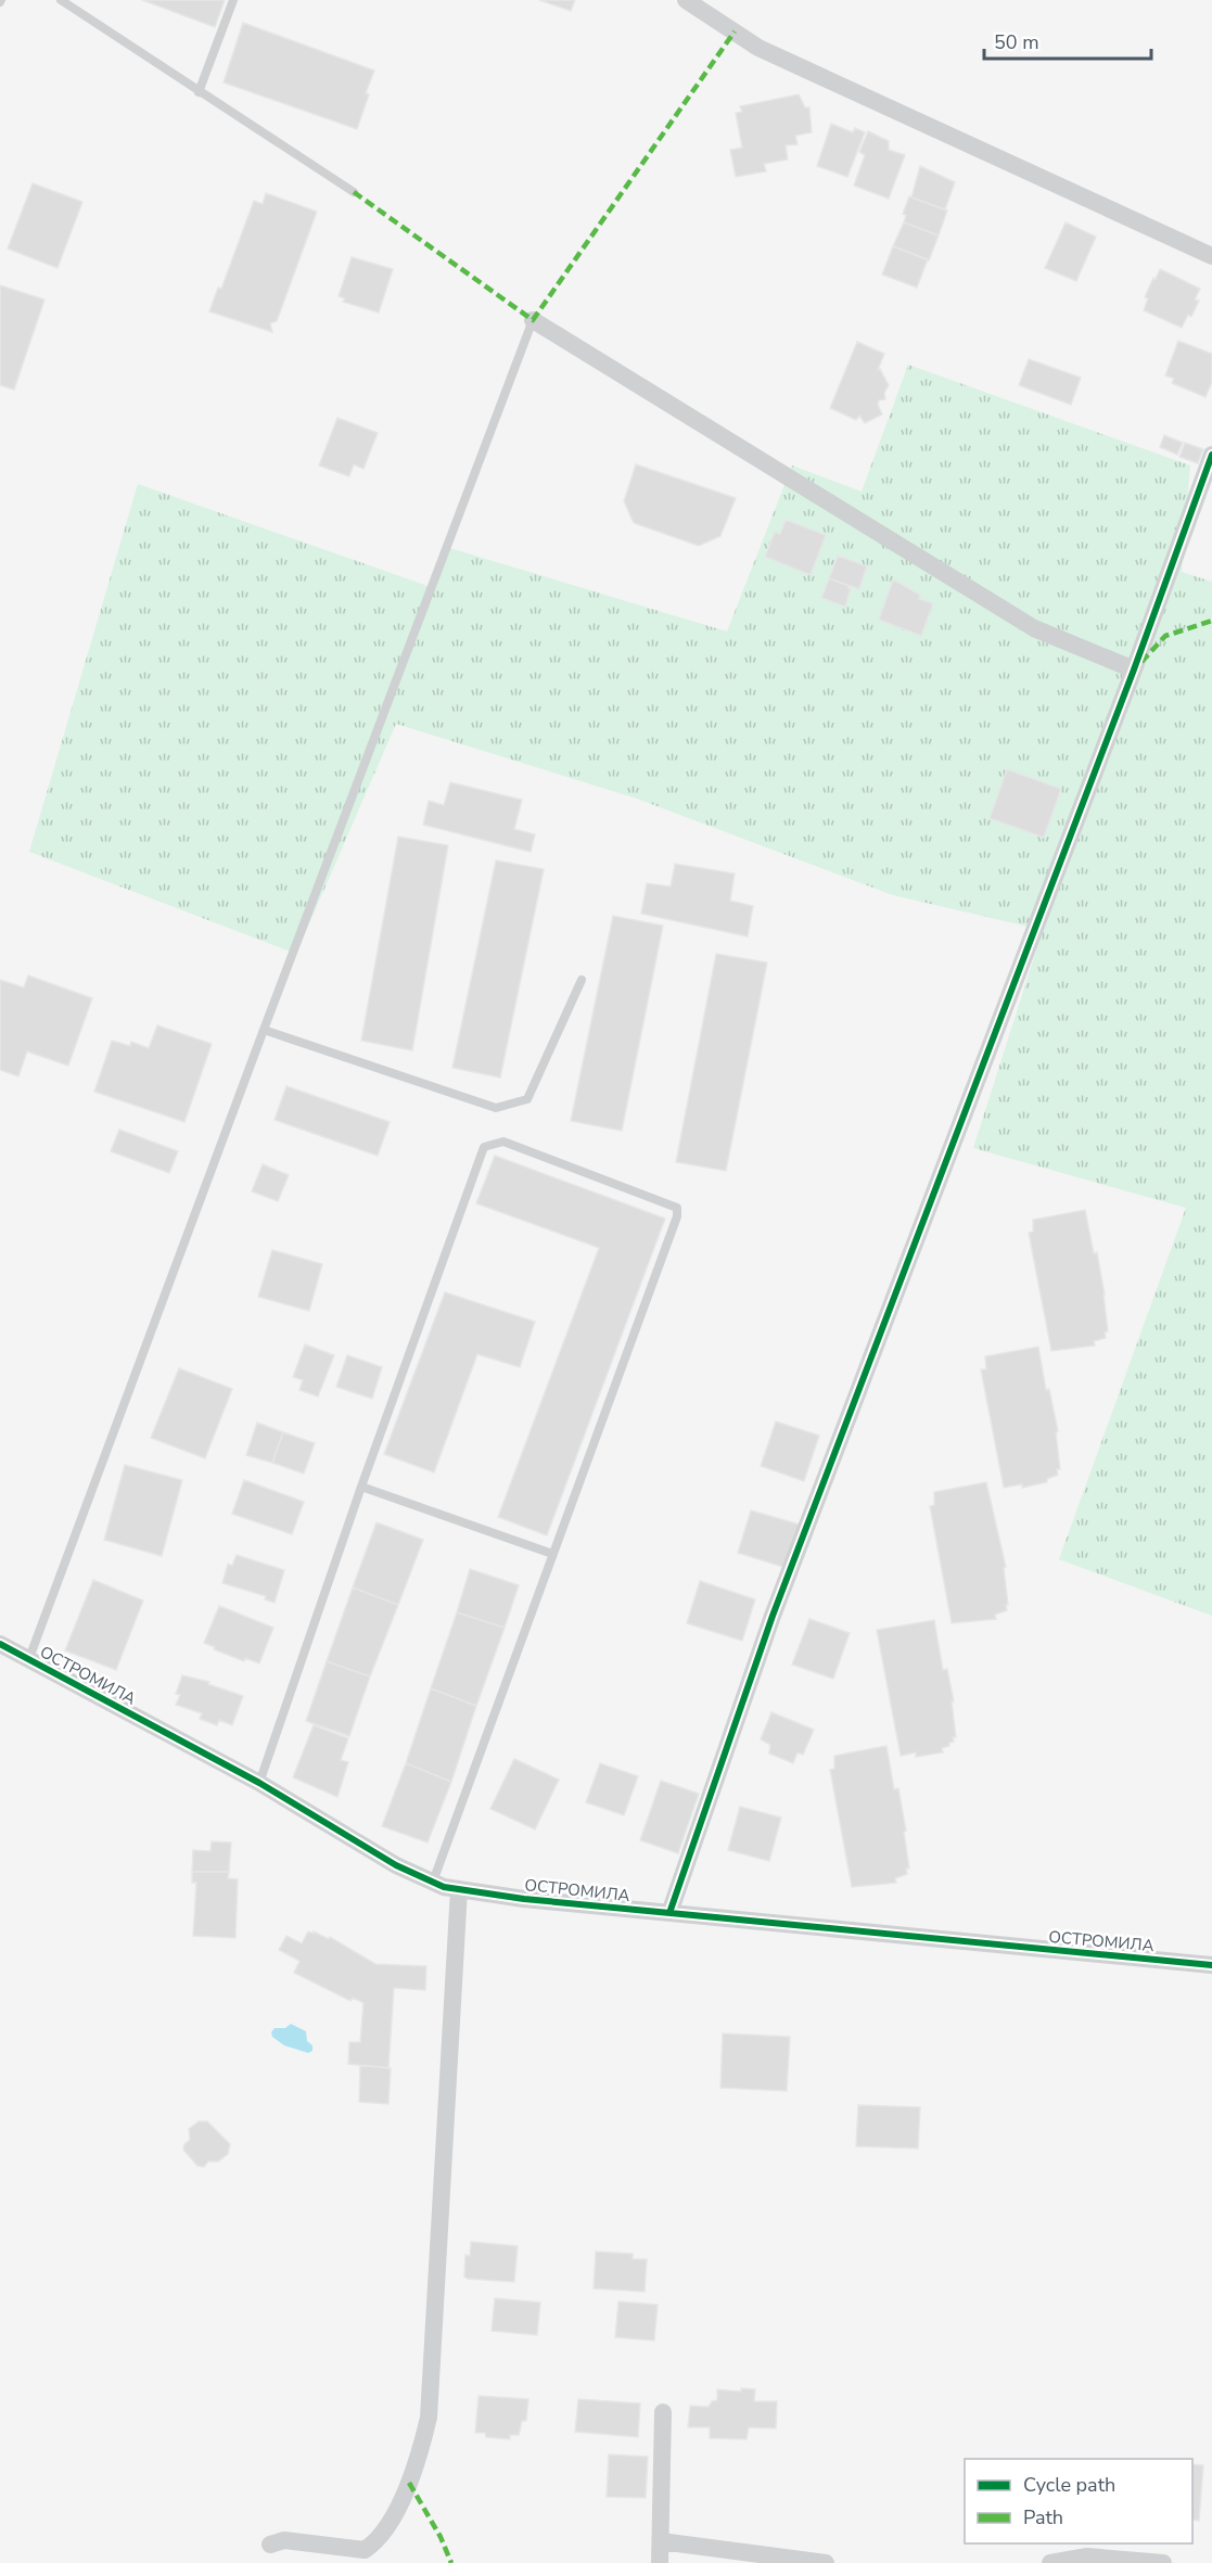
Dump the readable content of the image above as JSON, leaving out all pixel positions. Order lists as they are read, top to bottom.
{
  "streets": {
    "street": ["ОСТРОМИЛА"]
  },
  "legend": ["Cycle path", "Path"],
  "scale_bar": "50 m"
}
